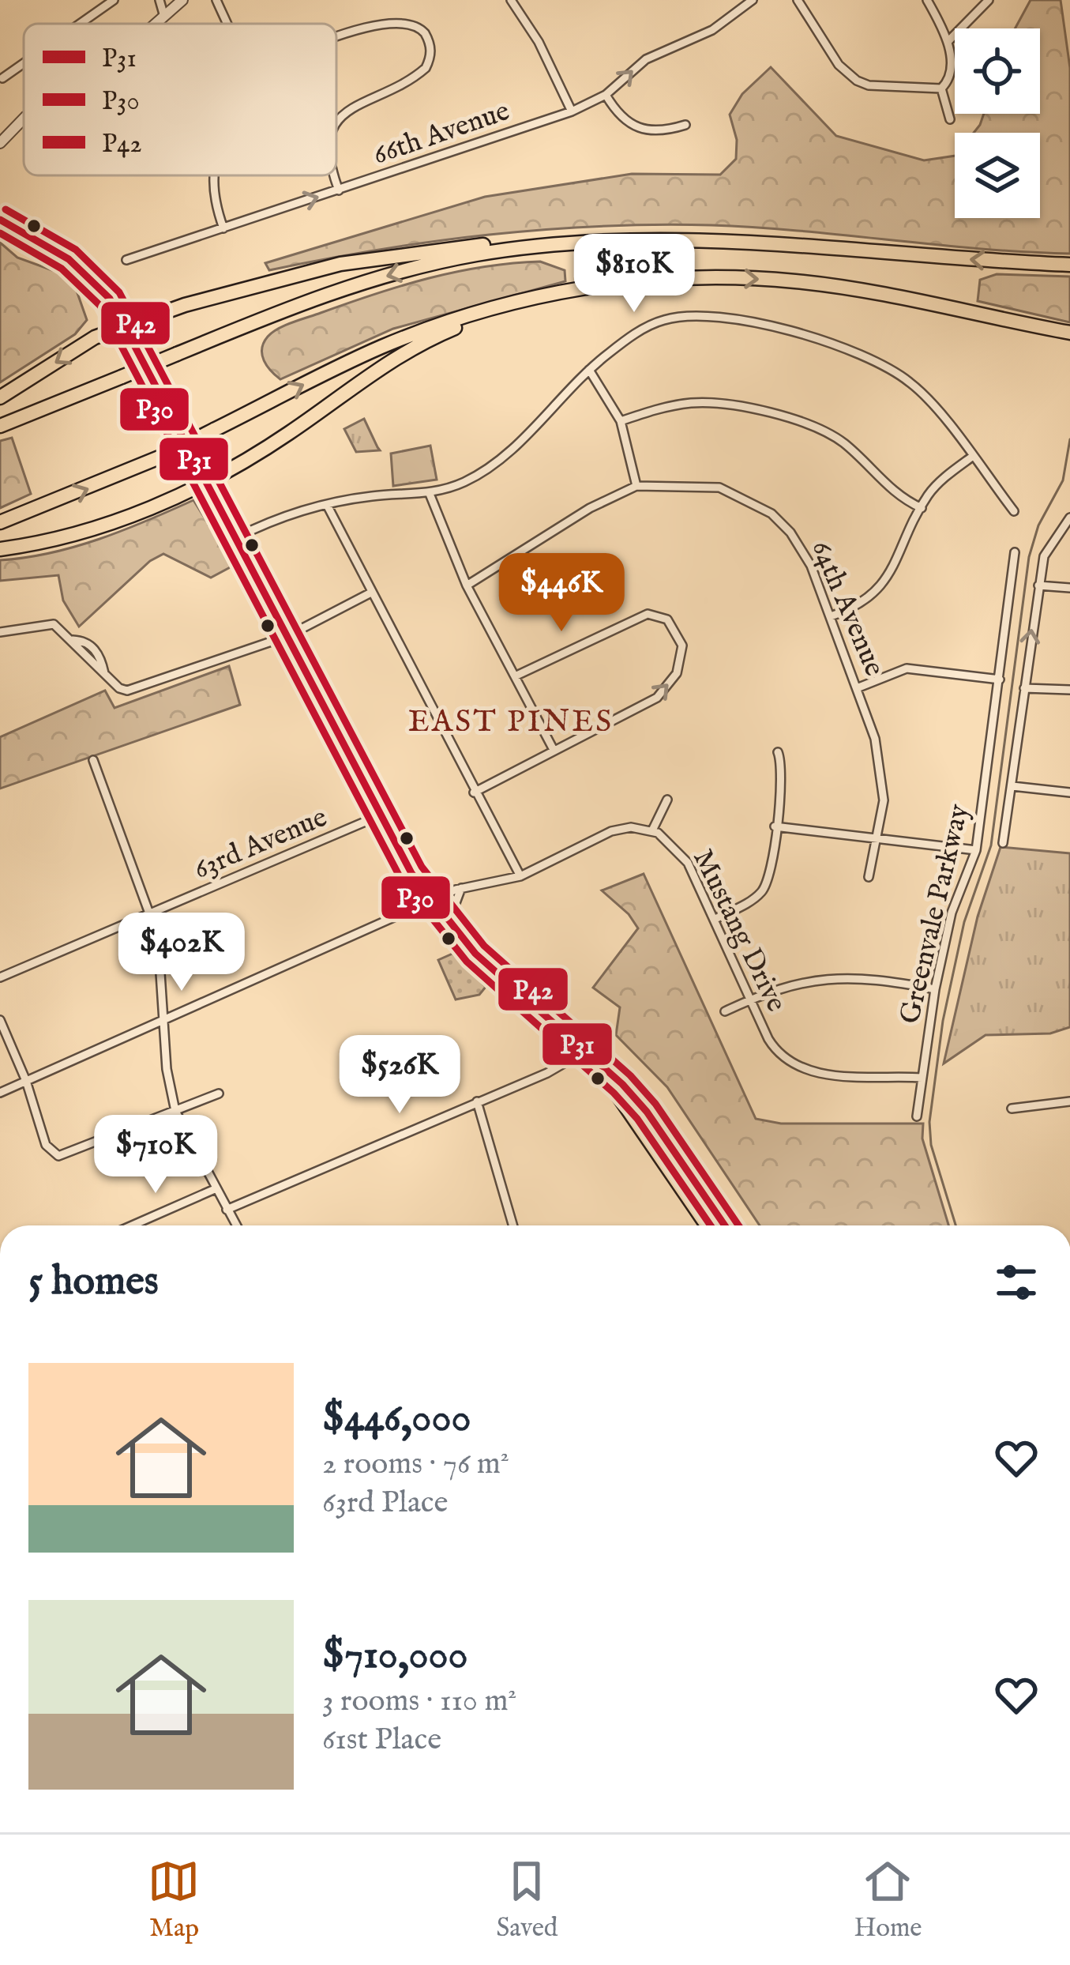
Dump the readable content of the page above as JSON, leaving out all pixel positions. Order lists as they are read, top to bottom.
{
  "streets": {
    "street": [
      "66th Avenue",
      "64th Avenue",
      "63rd Avenue",
      "Greenvale Parkway",
      "Mustang Drive"
    ]
  },
  "crossings": [
    ["Greenvale Parkway", "Mustang Drive"]
  ],
  "one_way": ["66th Avenue"],
  "districts": ["EAST PINES"],
  "lines": ["transit line P42", "transit line P31", "transit line P30"],
  "legend": ["P31", "P30", "P42"],
  "page": {
    "price": [
      "$810K",
      "$446K",
      "$402K",
      "$526K",
      "$710K"
    ],
    "heading": "5 homes",
    "list": [
      {
        "name": "$446,000",
        "note": "2 rooms · 76 m² · 63rd Place"
      },
      {
        "name": "$710,000",
        "note": "3 rooms · 110 m² · 61st Place"
      }
    ],
    "tabs": ["Map", "Saved", "Home"]
  }
}
